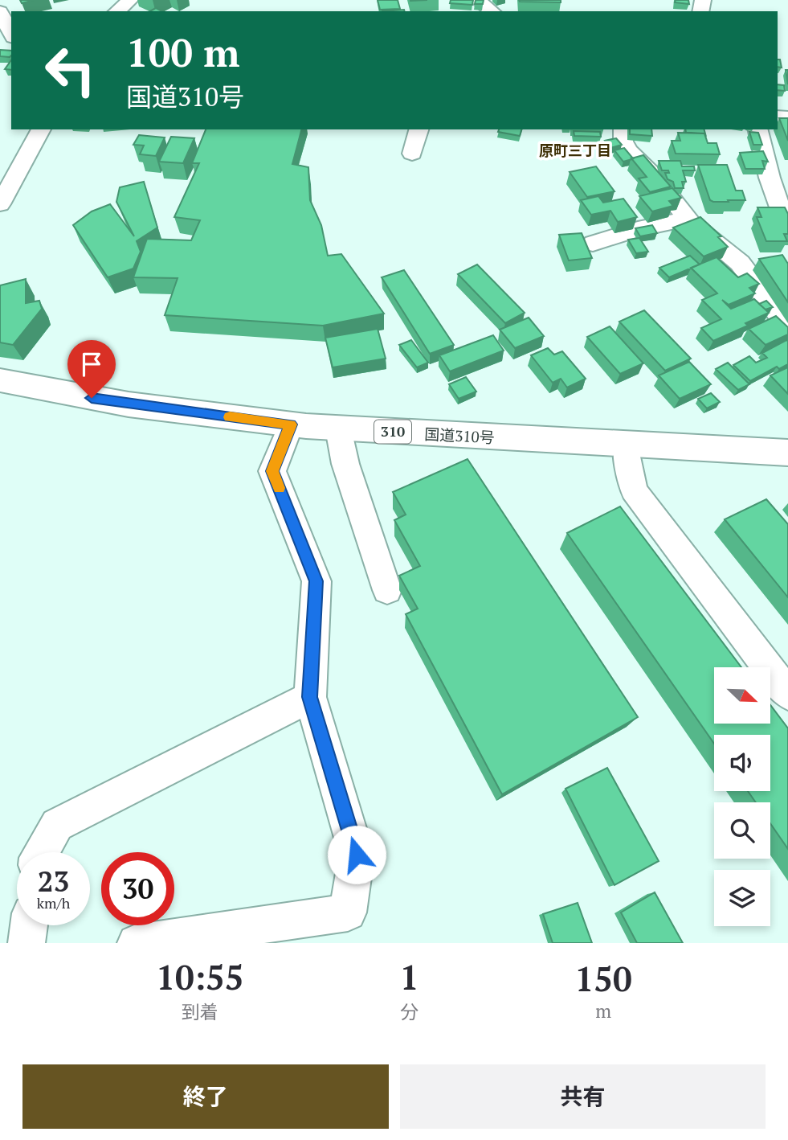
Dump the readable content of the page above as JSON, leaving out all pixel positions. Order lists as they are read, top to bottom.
{
  "streets": {
    "highway": ["310", "国道310号"]
  },
  "districts": ["原町三丁目"],
  "north": "bottom right",
  "page": {
    "turn": ["100 m", "国道310号"],
    "speed": "23 km/h",
    "limit": "30",
    "eta": [
      "10:55",
      "到着",
      "1",
      "分",
      "150",
      "m"
    ],
    "buttons": ["終了", "共有"]
  }
}
